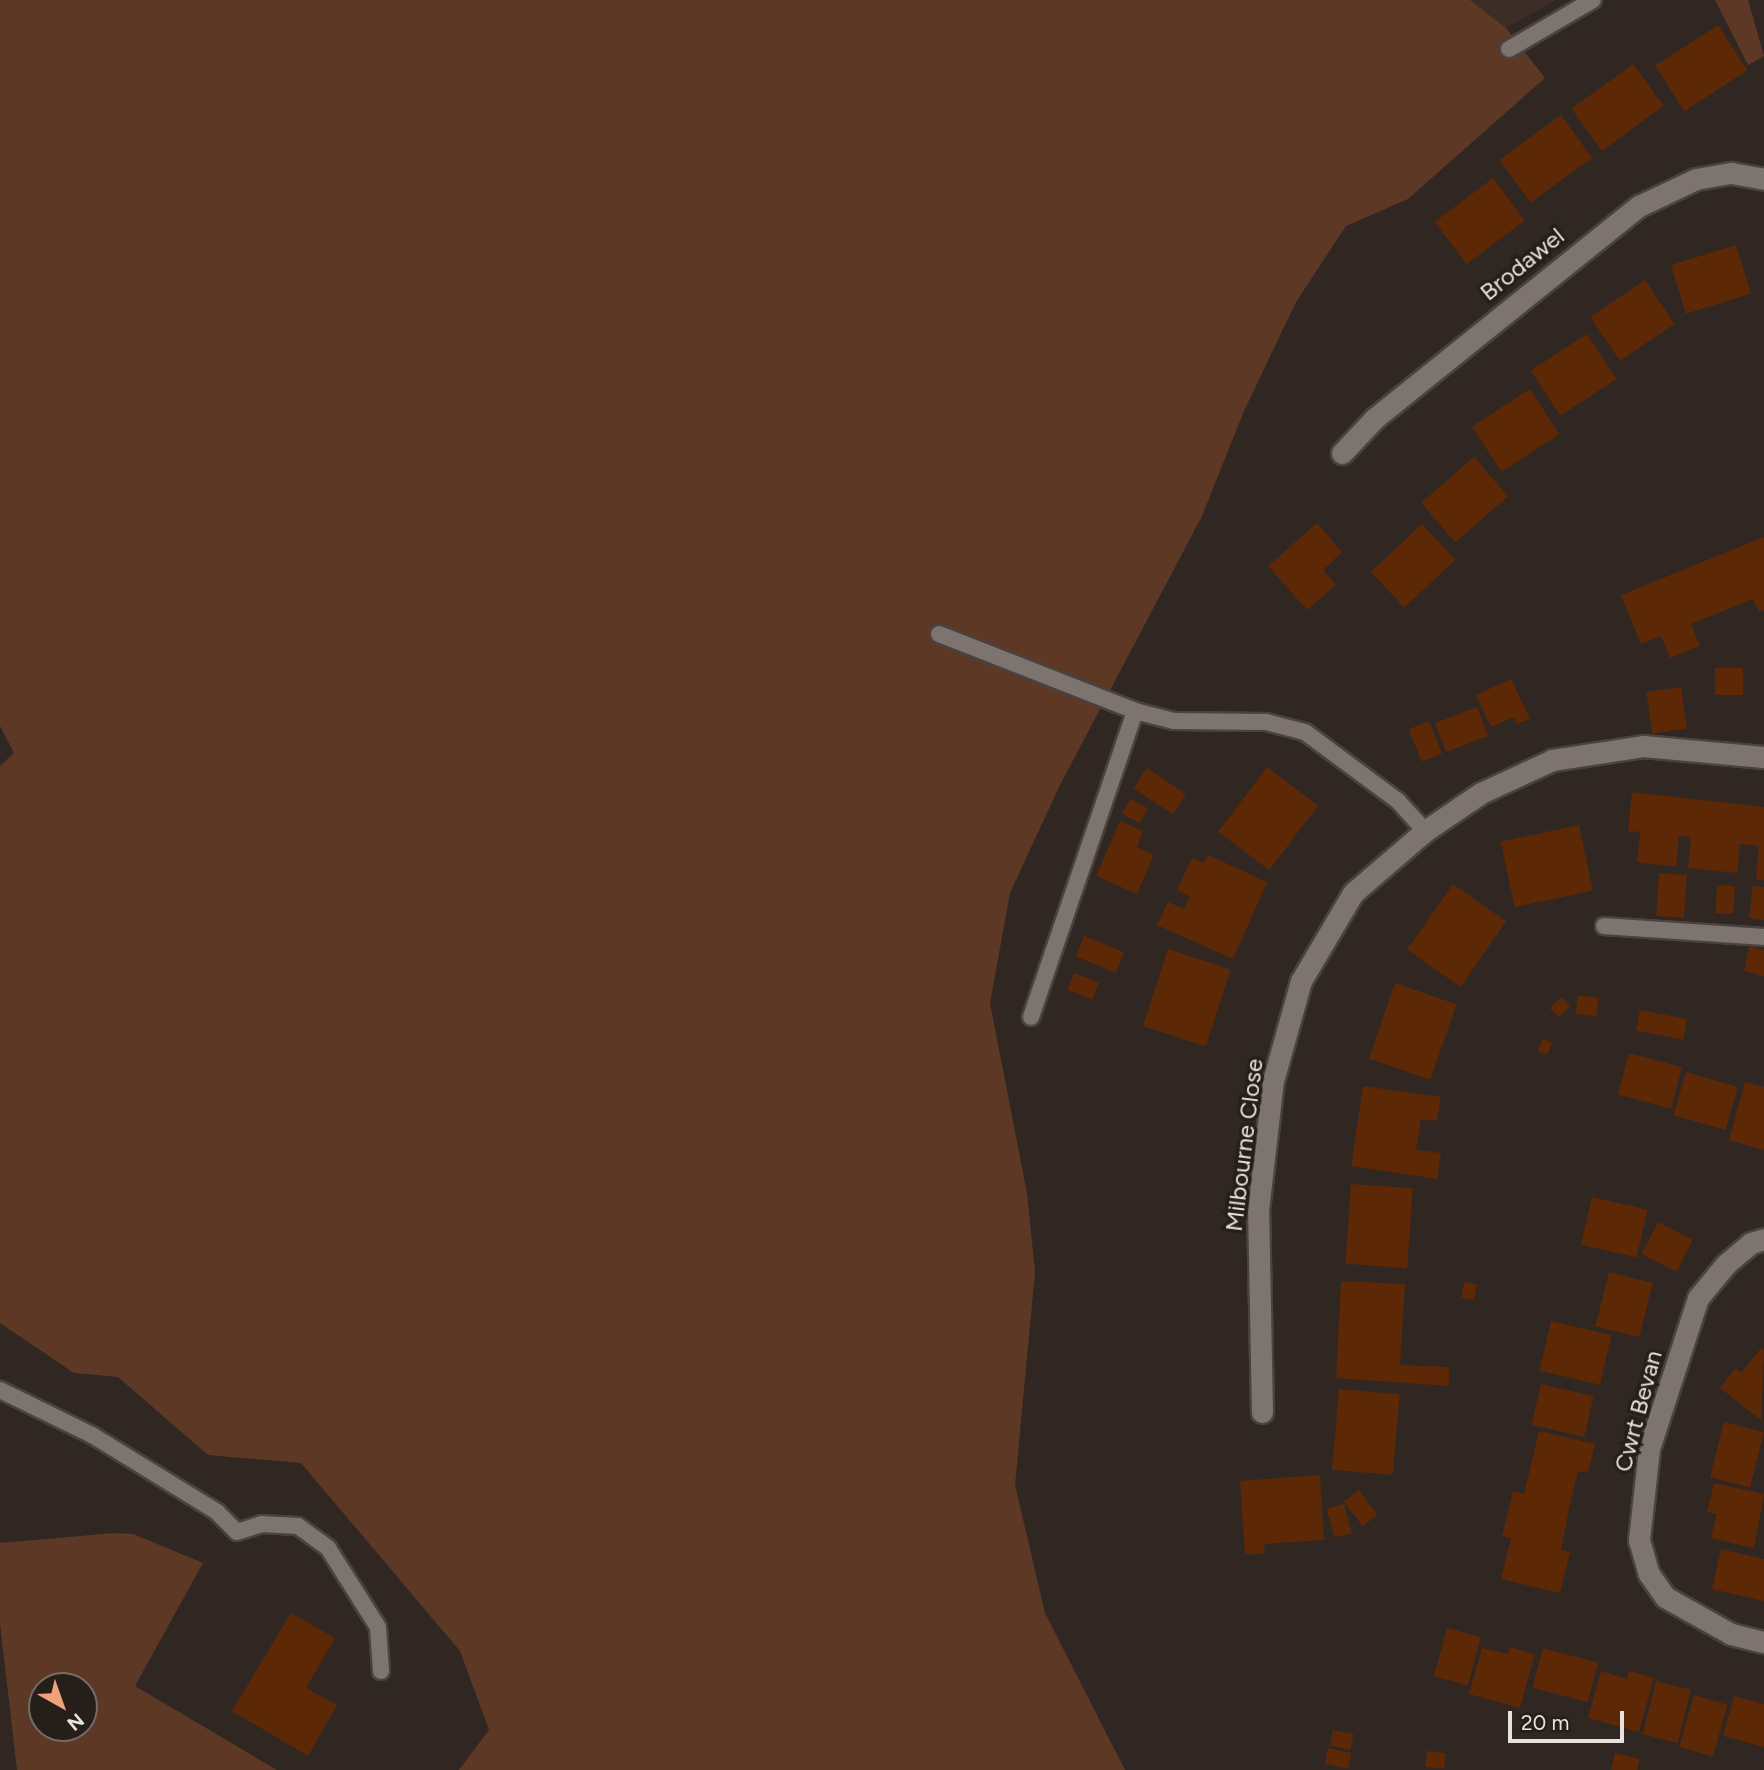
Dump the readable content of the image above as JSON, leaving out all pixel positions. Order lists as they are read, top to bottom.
{
  "streets": {
    "street": ["Brodawel", "Milbourne Close", "Cwrt Bevan"]
  },
  "scale_bar": "20 m",
  "north": "bottom right"
}
